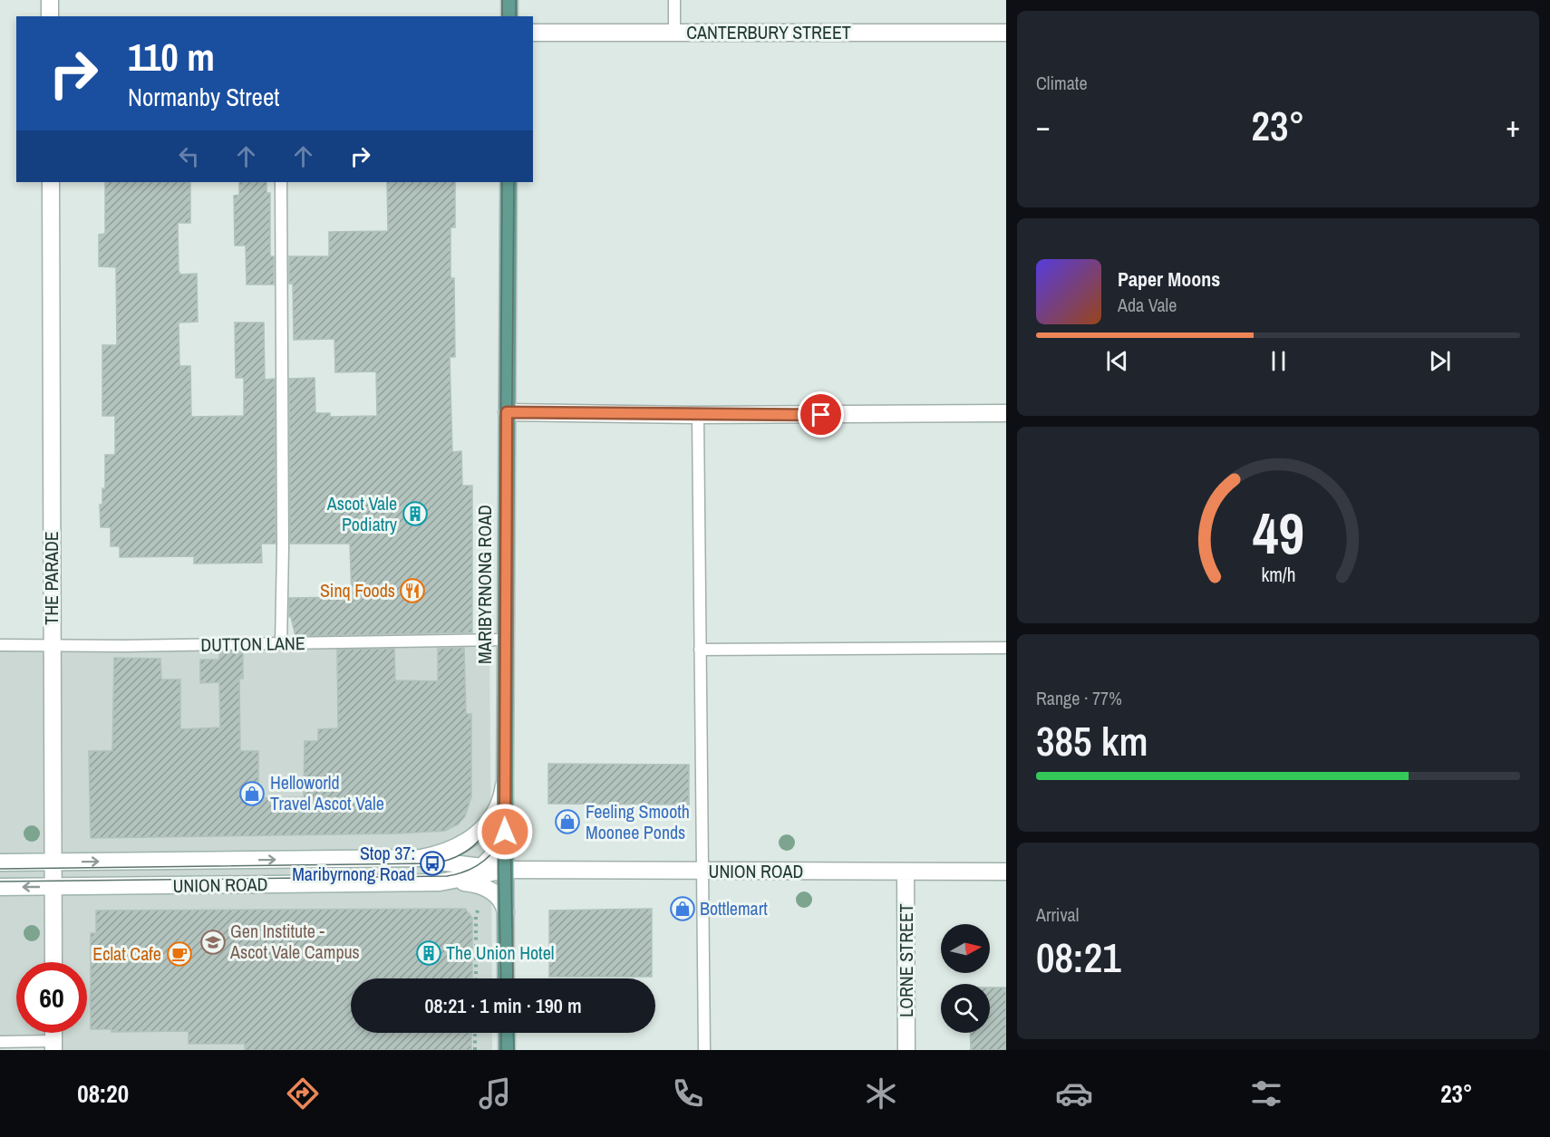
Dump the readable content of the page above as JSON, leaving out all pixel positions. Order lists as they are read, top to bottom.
{
  "streets": {
    "main road": ["MARIBYRNONG ROAD"],
    "street": [
      "CANTERBURY STREET",
      "THE PARADE",
      "UNION ROAD",
      "LORNE STREET"
    ],
    "lane": ["DUTTON LANE"]
  },
  "crossings": [
    ["THE PARADE", "DUTTON LANE"],
    ["THE PARADE", "UNION ROAD"],
    ["MARIBYRNONG ROAD", "DUTTON LANE"],
    ["MARIBYRNONG ROAD", "UNION ROAD"],
    ["UNION ROAD", "LORNE STREET"]
  ],
  "places": {
    "building": ["Ascot Vale Podiatry", "The Union Hotel"],
    "restaurant": ["Sinq Foods"],
    "shop": ["Helloworld Travel Ascot Vale", "Feeling Smooth Moonee Ponds", "Bottlemart"],
    "bus stop": ["Stop 37: Maribyrnong Road"],
    "school or university": ["Gen Institute - Ascot Vale Campus"],
    "cafe": ["Eclat Cafe"]
  },
  "north": "right",
  "page": {
    "tile": [
      "Climate",
      ["Range · 77%", "385 km"],
      ["Arrival", "08:21"]
    ],
    "turn": ["110 m", "Normanby Street"],
    "heat": ["−", "23°", "+"],
    "song": ["Paper Moons", "Ada Vale"],
    "limit": "60",
    "trip": "08:21 · 1 min · 190 m",
    "tabs": ["08:20", "23°"],
    "gauge": ["49", "km/h"]
  }
}
